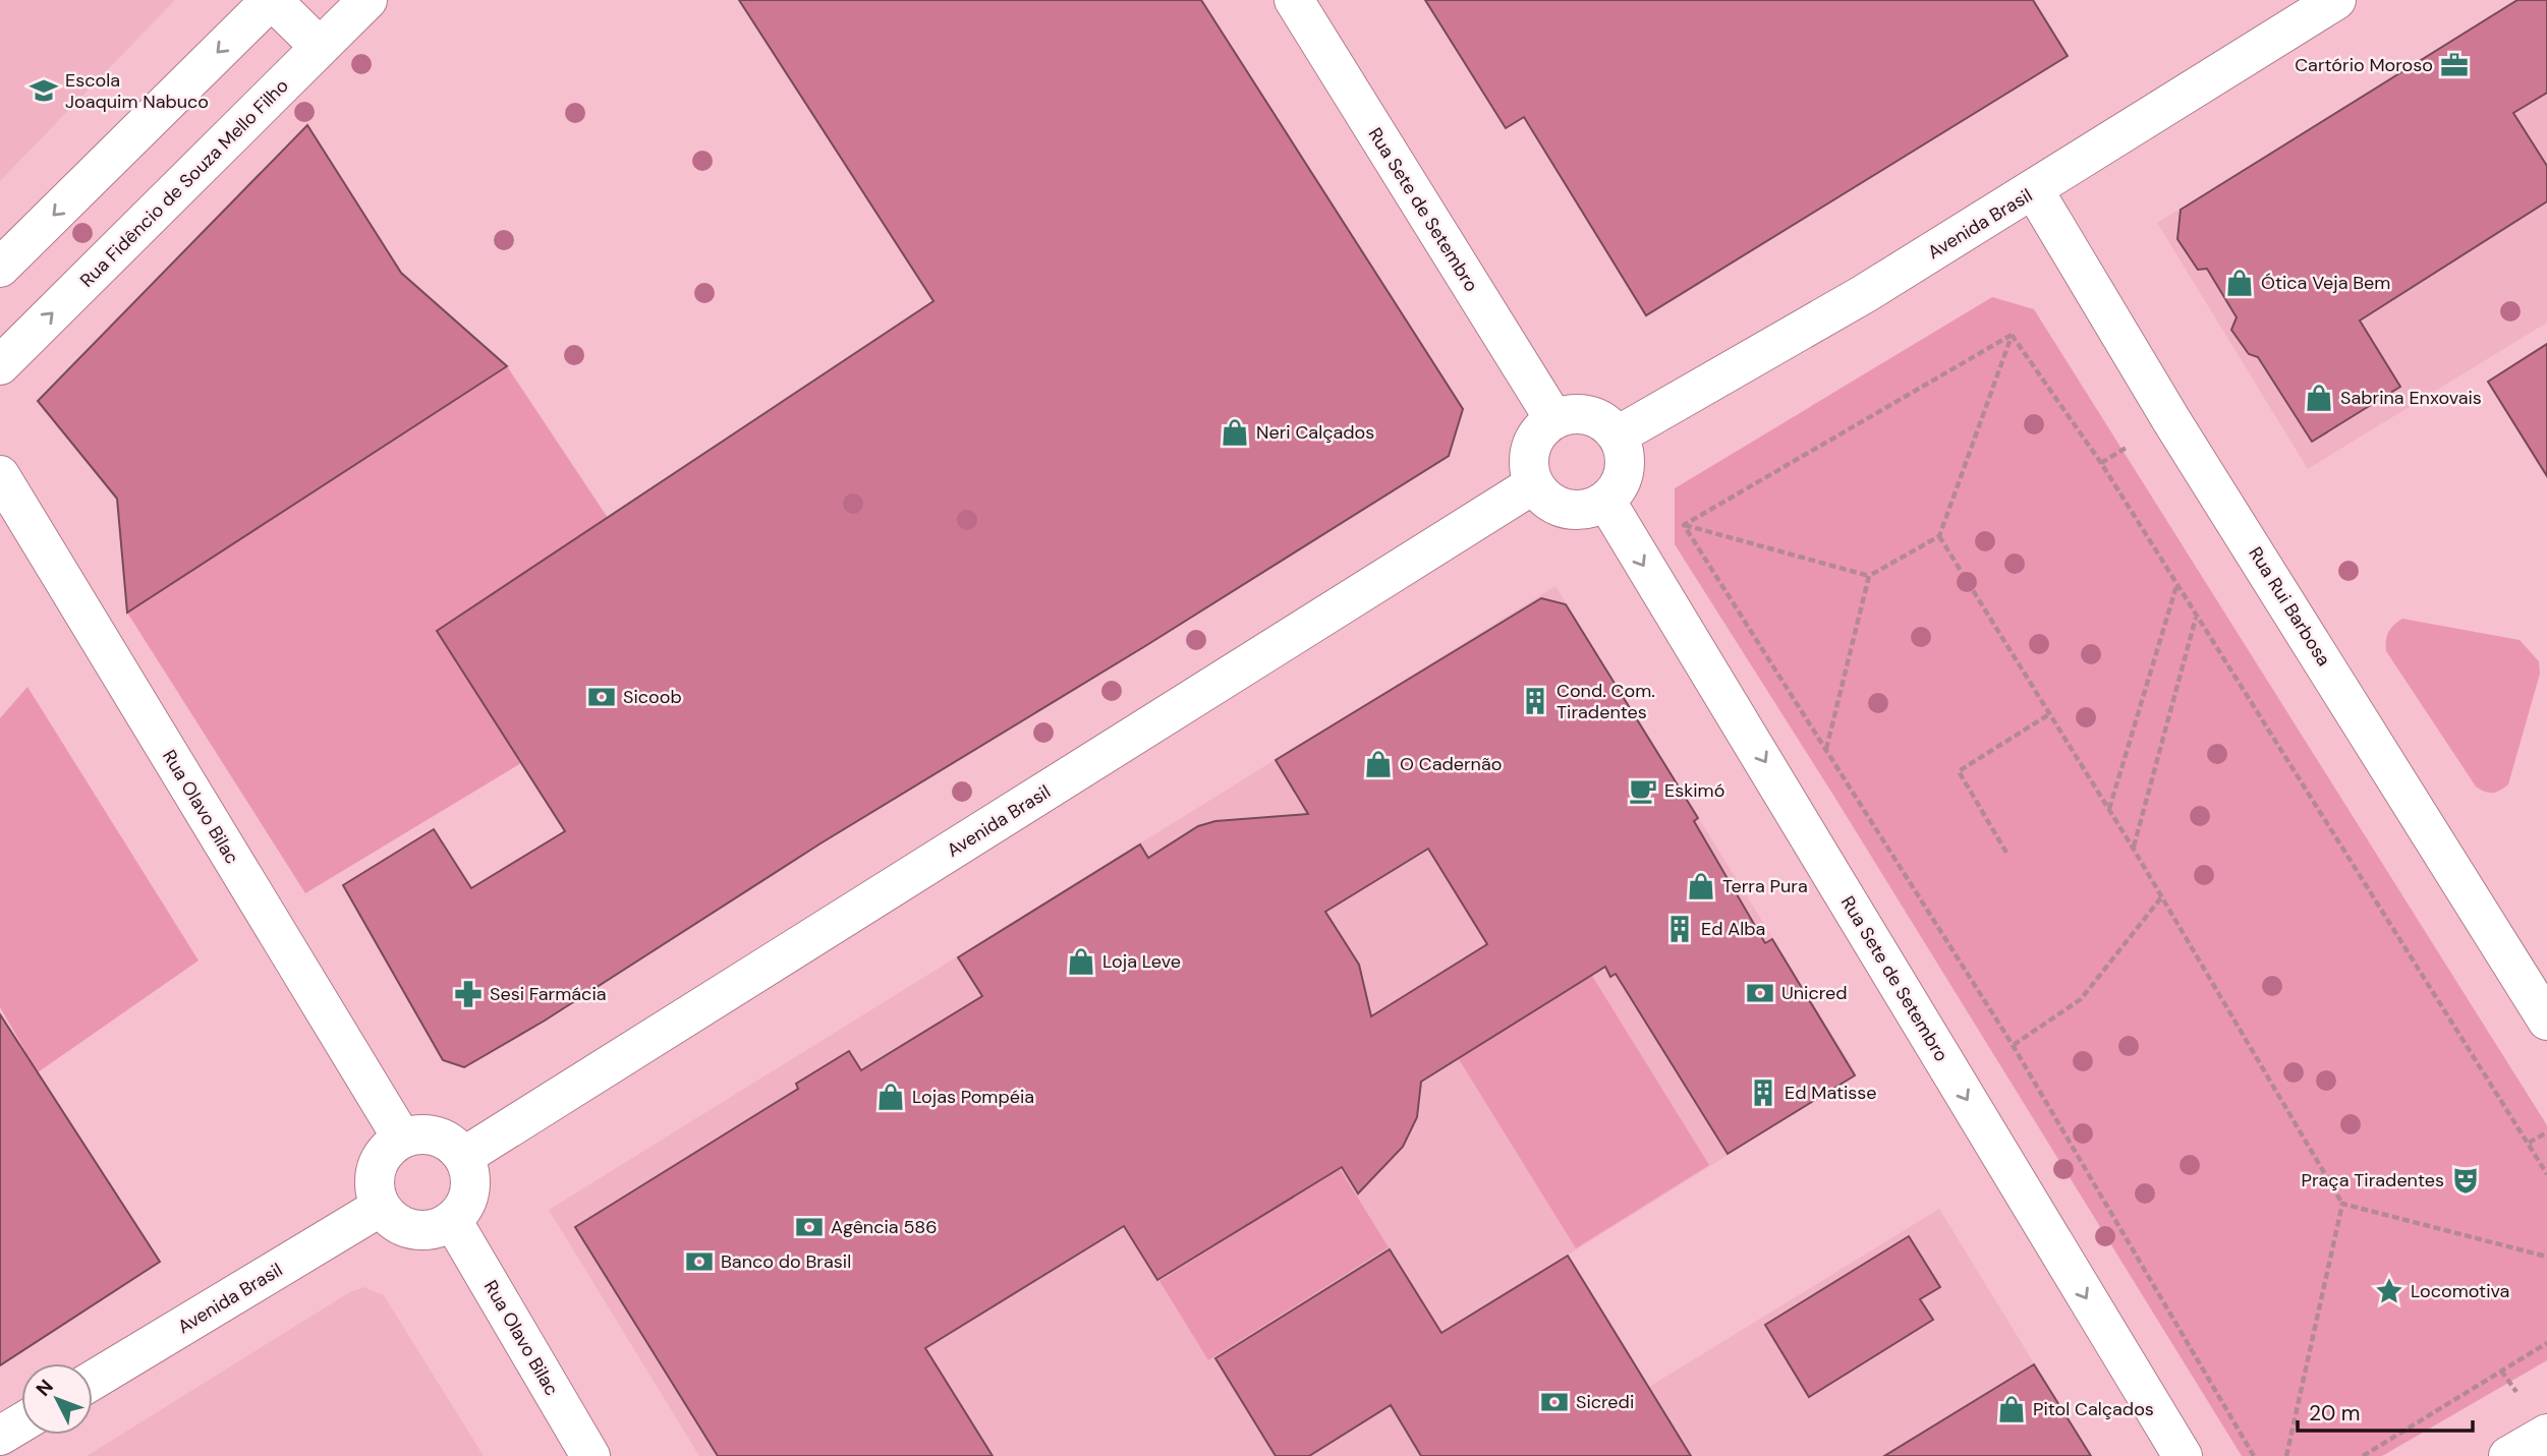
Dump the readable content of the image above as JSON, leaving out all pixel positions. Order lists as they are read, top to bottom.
{
  "streets": {
    "street": [
      "Rua Fidêncio de Souza Mello Filho",
      "Rua Sete de Setembro",
      "Avenida Brasil",
      "Rua Rui Barbosa",
      "Rua Olavo Bilac"
    ]
  },
  "crossings": [
    ["Rua Sete de Setembro", "Avenida Brasil"],
    ["Avenida Brasil", "Rua Rui Barbosa"],
    ["Avenida Brasil", "Rua Olavo Bilac"]
  ],
  "one_way": ["Rua Sete de Setembro"],
  "places": {
    "office": ["Cartório Moroso"],
    "school or university": ["Escola Joaquim Nabuco"],
    "shop": [
      "Ótica Veja Bem",
      "Sabrina Enxovais",
      "Neri Calçados",
      "O Cadernão",
      "Terra Pura",
      "Loja Leve",
      "Lojas Pompéia",
      "Pitol Calçados"
    ],
    "bank": [
      "Sicoob",
      "Unicred",
      "Agência 586",
      "Banco do Brasil",
      "Sicredi"
    ],
    "building": ["Cond. Com. Tiradentes", "Ed Alba", "Ed Matisse"],
    "cafe": ["Eskimó"],
    "pharmacy": ["Sesi Farmácia"],
    "theatre": ["Praça Tiradentes"],
    "place": ["Locomotiva"]
  },
  "scale_bar": "20 m",
  "north": "top left"
}
